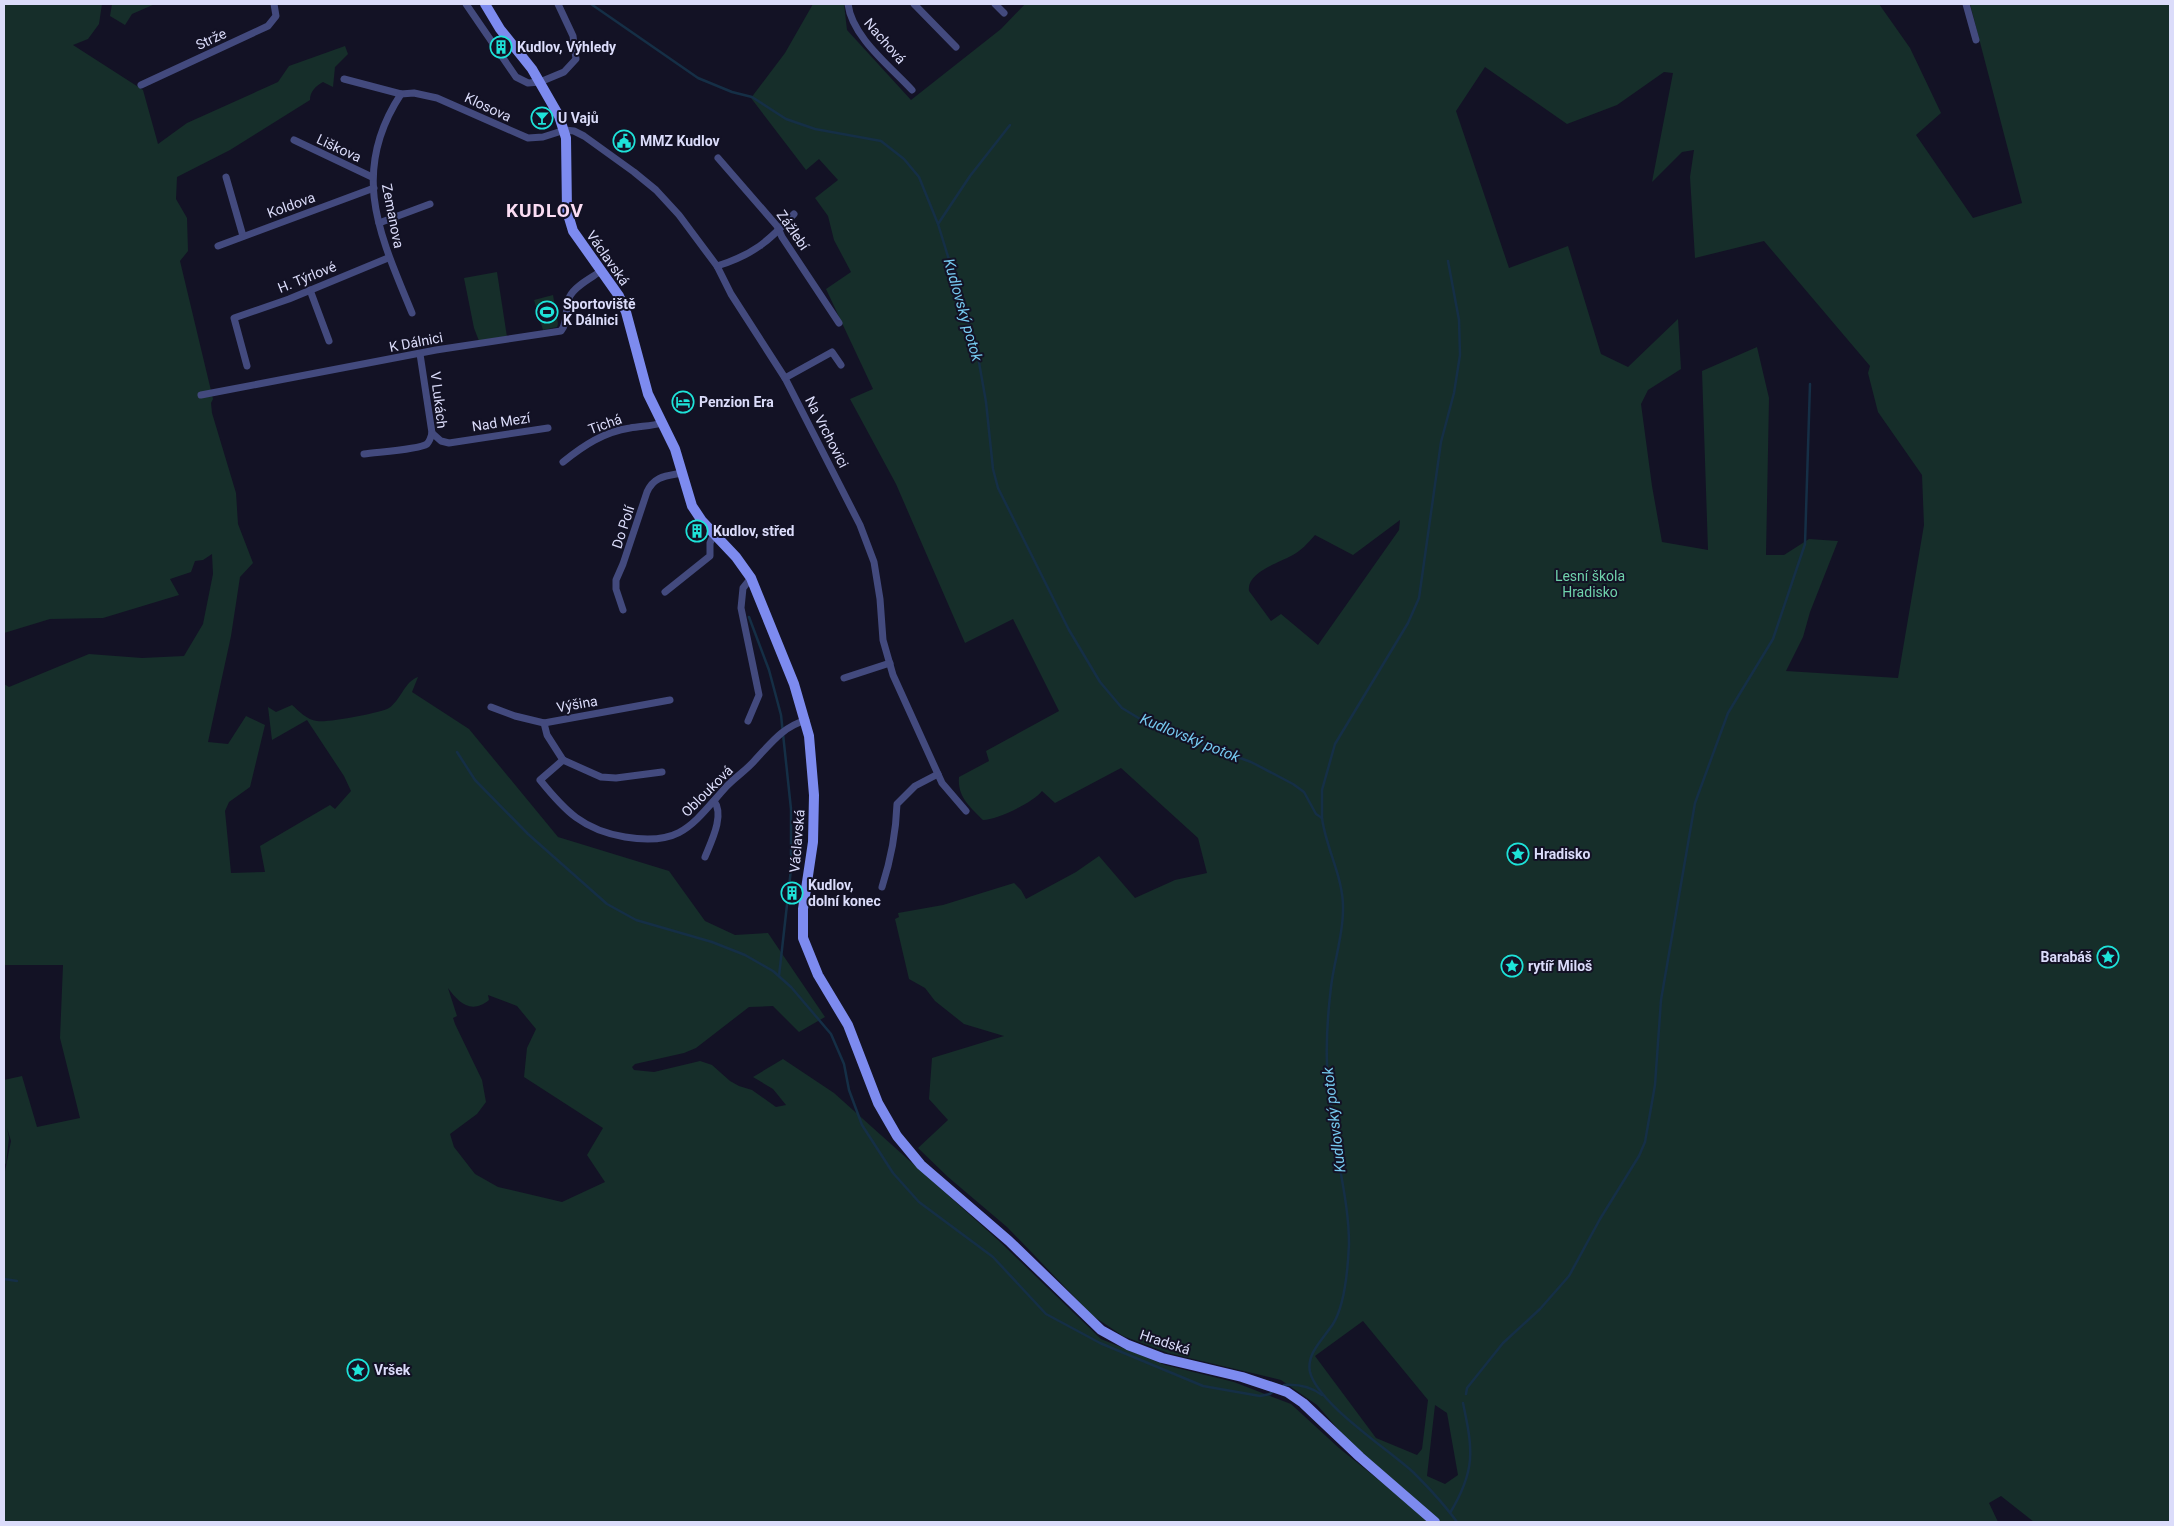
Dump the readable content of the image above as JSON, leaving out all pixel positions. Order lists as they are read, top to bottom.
{
  "streets": {
    "street": [
      "Strže",
      "Nachová",
      "Klosova",
      "Liškova",
      "Koldova",
      "Zemanova",
      "Zážlebí",
      "Václavská",
      "H. Týrlové",
      "K Dálnici",
      "V Lukách",
      "Nad Mezí",
      "Tichá",
      "Na Vrchovici",
      "Do Polí",
      "Výšina",
      "Oblouková",
      "Hradská"
    ]
  },
  "crossings": [
    ["Klosova", "Zemanova"],
    ["Klosova", "Václavská"],
    ["Klosova", "Na Vrchovici"],
    ["Liškova", "Zemanova"],
    ["Koldova", "Zemanova"],
    ["Zemanova", "H. Týrlové"],
    ["Václavská", "K Dálnici"],
    ["Václavská", "Tichá"],
    ["Václavská", "Na Vrchovici"],
    ["Václavská", "Do Polí"],
    ["Václavská", "Oblouková"],
    ["Václavská", "Hradská"],
    ["K Dálnici", "V Lukách"],
    ["V Lukách", "Nad Mezí"]
  ],
  "districts": ["KUDLOV"],
  "water": ["Kudlovský potok"],
  "parks": ["Lesní škola Hradisko"],
  "places": {
    "building": ["Kudlov, Výhledy", "Kudlov, střed", "Kudlov, dolní konec"],
    "bar": ["U Vajů"],
    "public building": ["MMZ Kudlov"],
    "sports": ["Sportoviště K Dálnici"],
    "hotel": ["Penzion Era"],
    "place": [
      "Hradisko",
      "Barabáš",
      "rytíř Miloš",
      "Vršek"
    ]
  }
}
